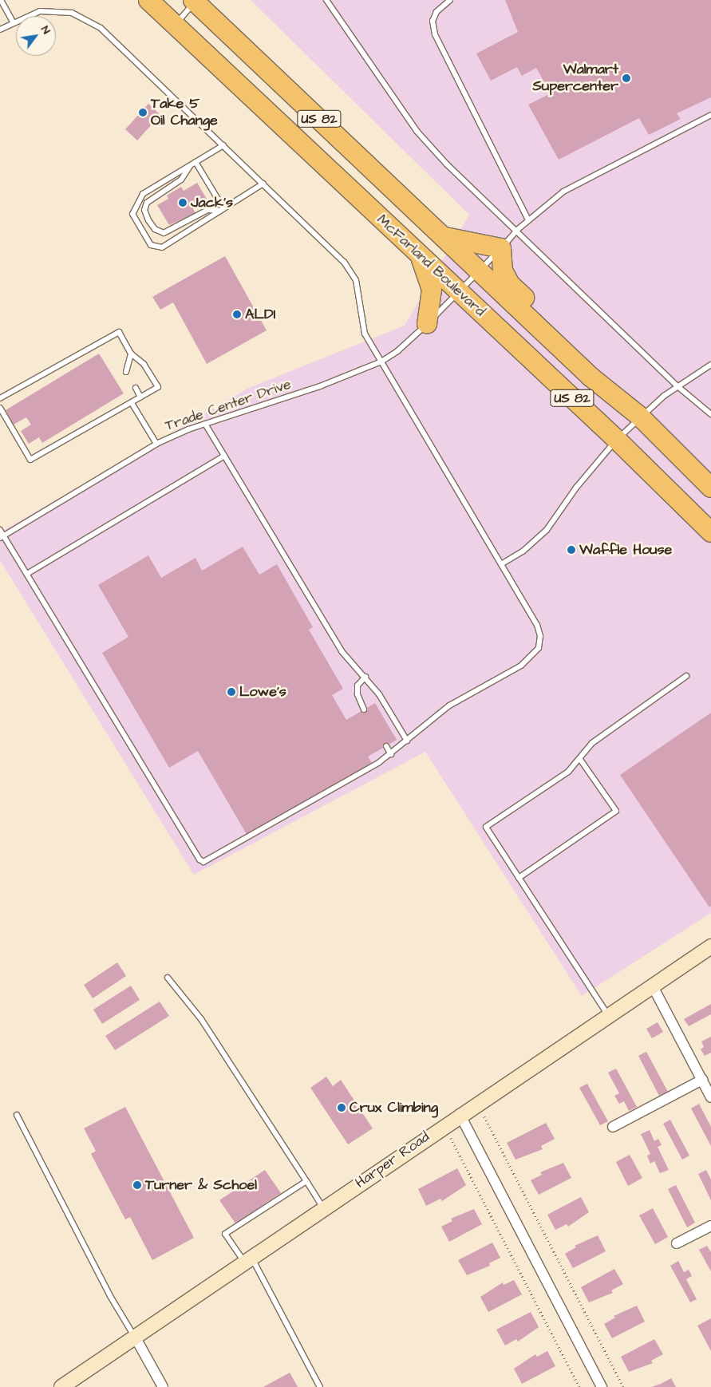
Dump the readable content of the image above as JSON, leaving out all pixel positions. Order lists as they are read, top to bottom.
{
  "streets": {
    "highway": ["US 82", "McFarland Boulevard"],
    "street": ["Harper Road"],
    "lane": ["Trade Center Drive"]
  },
  "crossings": [
    ["McFarland Boulevard", "Trade Center Drive"]
  ],
  "places": [
    "Walmart Supercenter",
    "Take 5 Oil Change",
    "Jack's",
    "ALDI",
    "Waffle House",
    "Lowe's",
    "Crux Climbing",
    "Turner & Schoel"
  ],
  "north": "top right"
}
